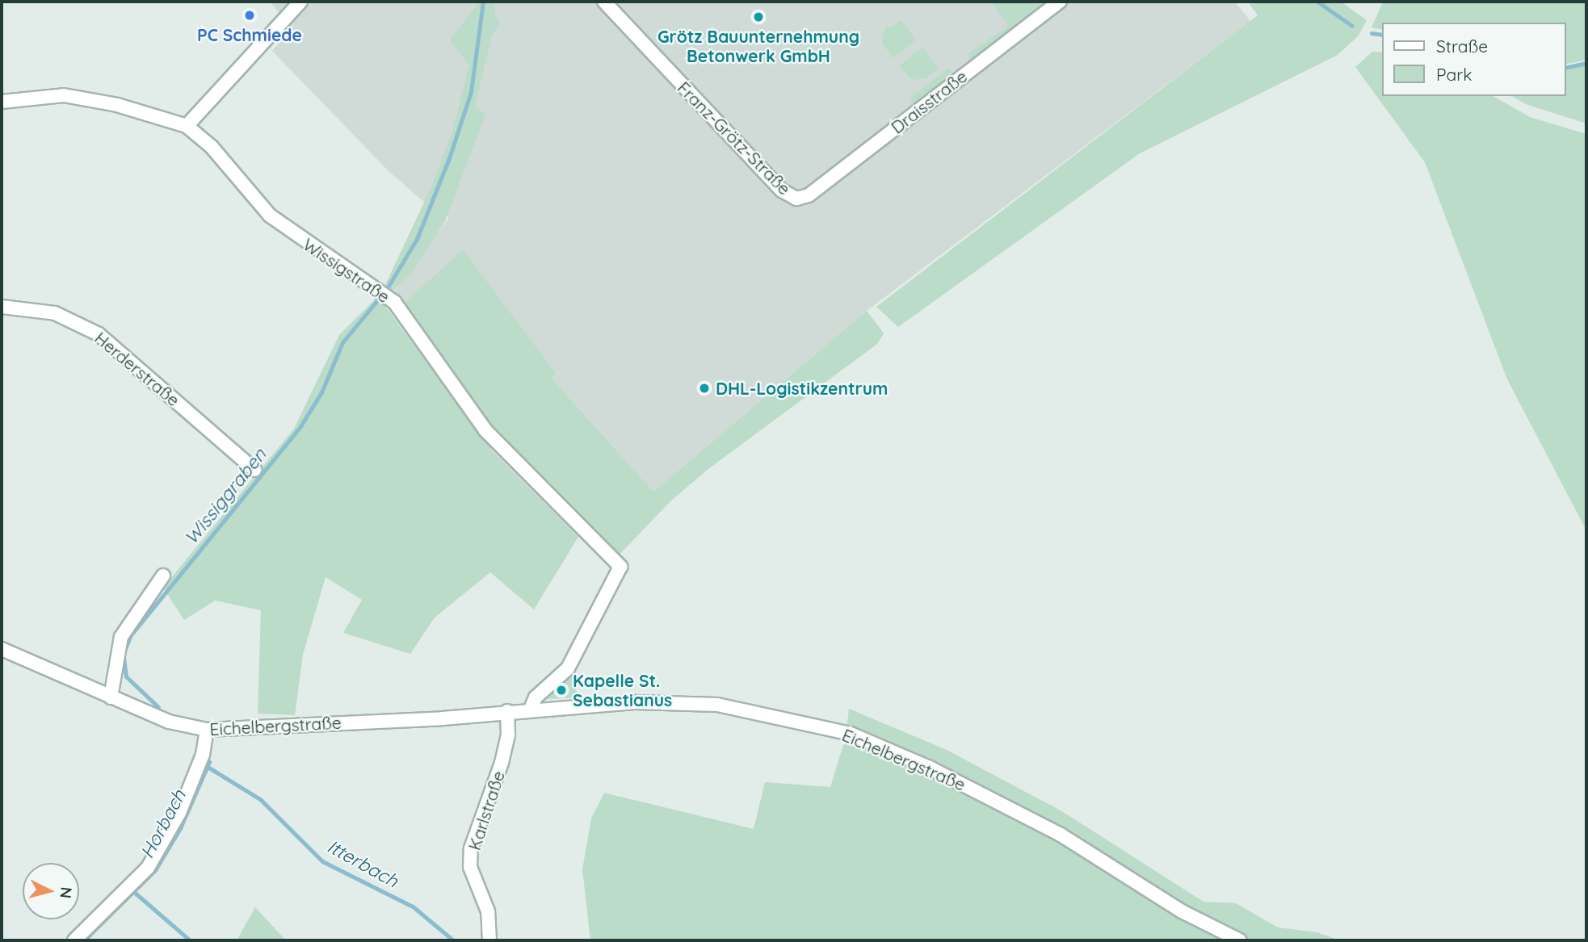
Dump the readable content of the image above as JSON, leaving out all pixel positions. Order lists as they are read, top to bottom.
{
  "streets": {
    "street": [
      "Draisstraße",
      "Franz-Grötz-Straße",
      "Wissigstraße",
      "Herderstraße",
      "Eichelbergstraße",
      "Karlstraße"
    ]
  },
  "crossings": [
    ["Draisstraße", "Franz-Grötz-Straße"],
    ["Wissigstraße", "Eichelbergstraße"],
    ["Eichelbergstraße", "Karlstraße"]
  ],
  "water": ["Wissiggraben", "Horbach", "Itterbach"],
  "places": [
    "PC Schmiede",
    "Grötz Bauunternehmung Betonwerk GmbH",
    "DHL-Logistikzentrum",
    "Kapelle St. Sebastianus"
  ],
  "legend": ["Straße", "Park"],
  "north": "right"
}
